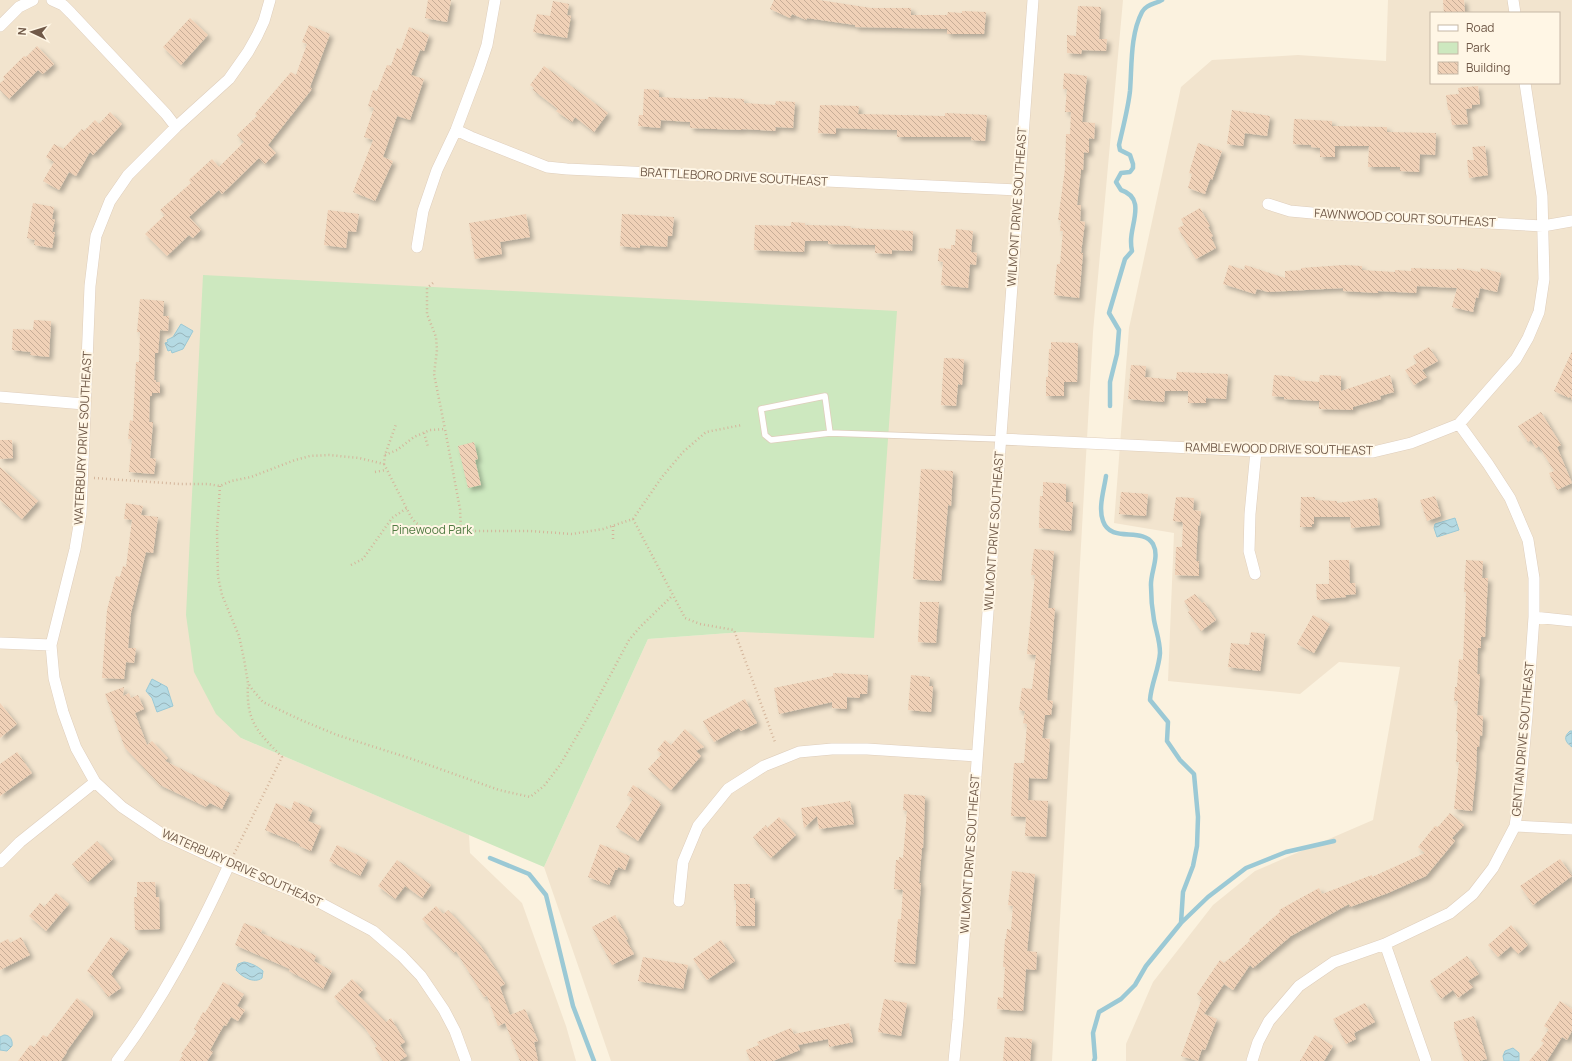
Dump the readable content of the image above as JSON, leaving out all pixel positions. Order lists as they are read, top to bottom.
{
  "streets": {
    "street": [
      "BRATTLEBORO DRIVE SOUTHEAST",
      "WILMONT DRIVE SOUTHEAST",
      "FAWNWOOD COURT SOUTHEAST",
      "WATERBURY DRIVE SOUTHEAST",
      "RAMBLEWOOD DRIVE SOUTHEAST",
      "GENTIAN DRIVE SOUTHEAST"
    ]
  },
  "crossings": [
    ["BRATTLEBORO DRIVE SOUTHEAST", "WILMONT DRIVE SOUTHEAST"],
    ["WILMONT DRIVE SOUTHEAST", "RAMBLEWOOD DRIVE SOUTHEAST"],
    ["FAWNWOOD COURT SOUTHEAST", "RAMBLEWOOD DRIVE SOUTHEAST"],
    ["RAMBLEWOOD DRIVE SOUTHEAST", "GENTIAN DRIVE SOUTHEAST"]
  ],
  "parks": ["Pinewood Park"],
  "legend": ["Road", "Park", "Building"],
  "north": "left"
}
